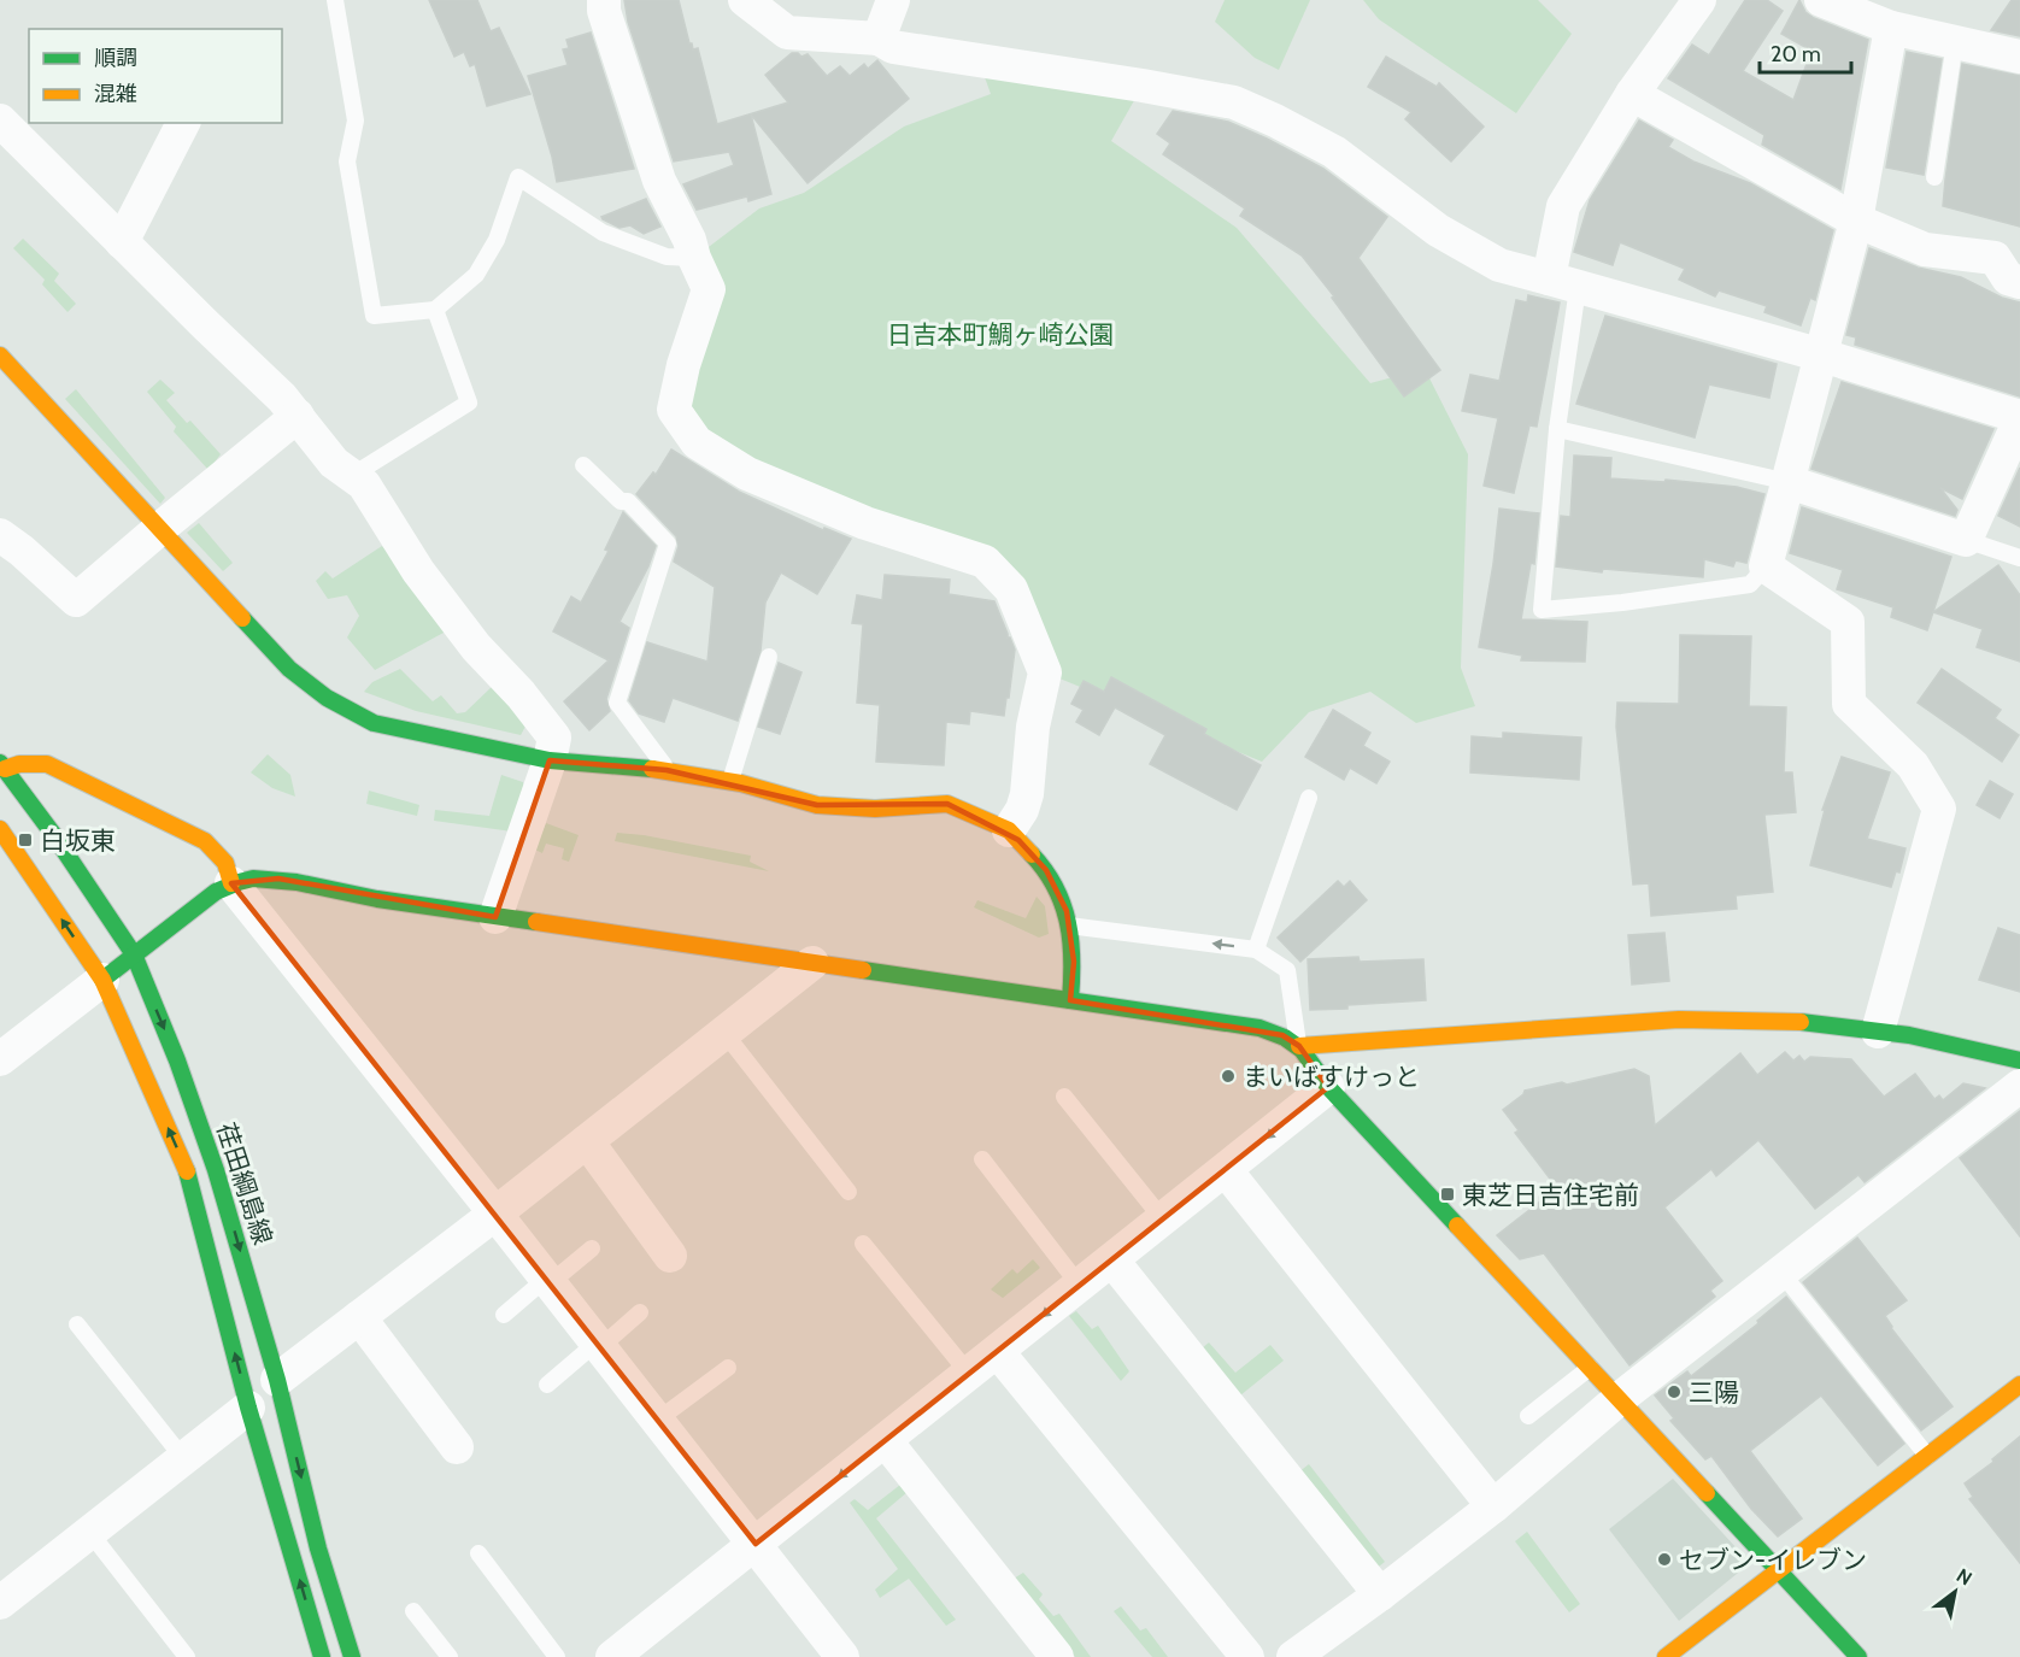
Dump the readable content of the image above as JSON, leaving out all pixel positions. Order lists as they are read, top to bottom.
{
  "streets": {
    "street": ["荏田綱島線"]
  },
  "parks": ["日吉本町鯛ヶ崎公園"],
  "places": {
    "transit": ["白坂東", "東芝日吉住宅前"],
    "other": ["まいばすけっと", "三陽", "セブン-イレブン"]
  },
  "legend": ["順調", "混雑"],
  "scale_bar": "20 m",
  "north": "top right"
}
